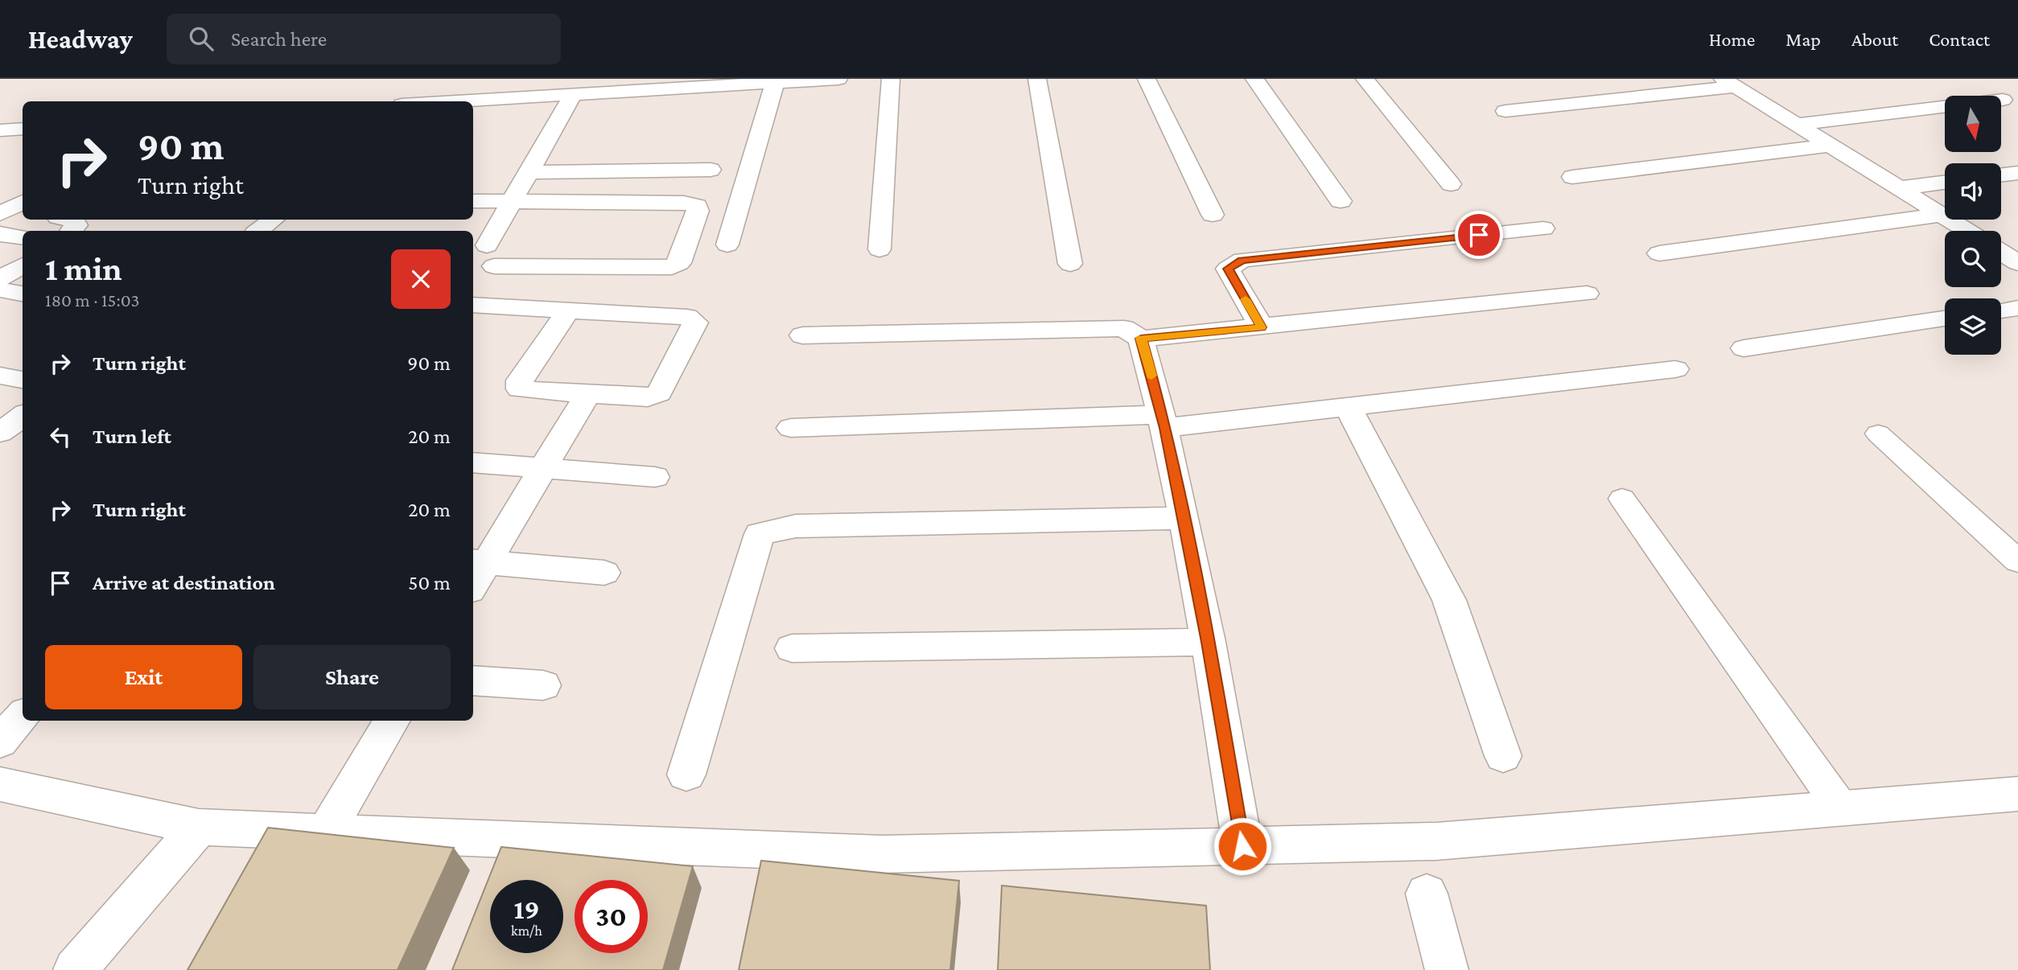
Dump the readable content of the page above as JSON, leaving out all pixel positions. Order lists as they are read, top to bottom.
{
  "north": "bottom",
  "page": {
    "header": "Headway",
    "search": "Search here",
    "nav": [
      "Home",
      "Map",
      "About",
      "Contact"
    ],
    "turn": ["90 m", "Turn right"],
    "heading": ["1 min", "180 m · 15:03"],
    "list": [
      {
        "name": "Turn right",
        "value": "90 m"
      },
      {
        "name": "Turn left",
        "value": "20 m"
      },
      {
        "name": "Turn right",
        "value": "20 m"
      },
      {
        "name": "Arrive at destination",
        "value": "50 m"
      }
    ],
    "buttons": ["Exit", "Share"],
    "speed": "19 km/h",
    "limit": "30"
  }
}
